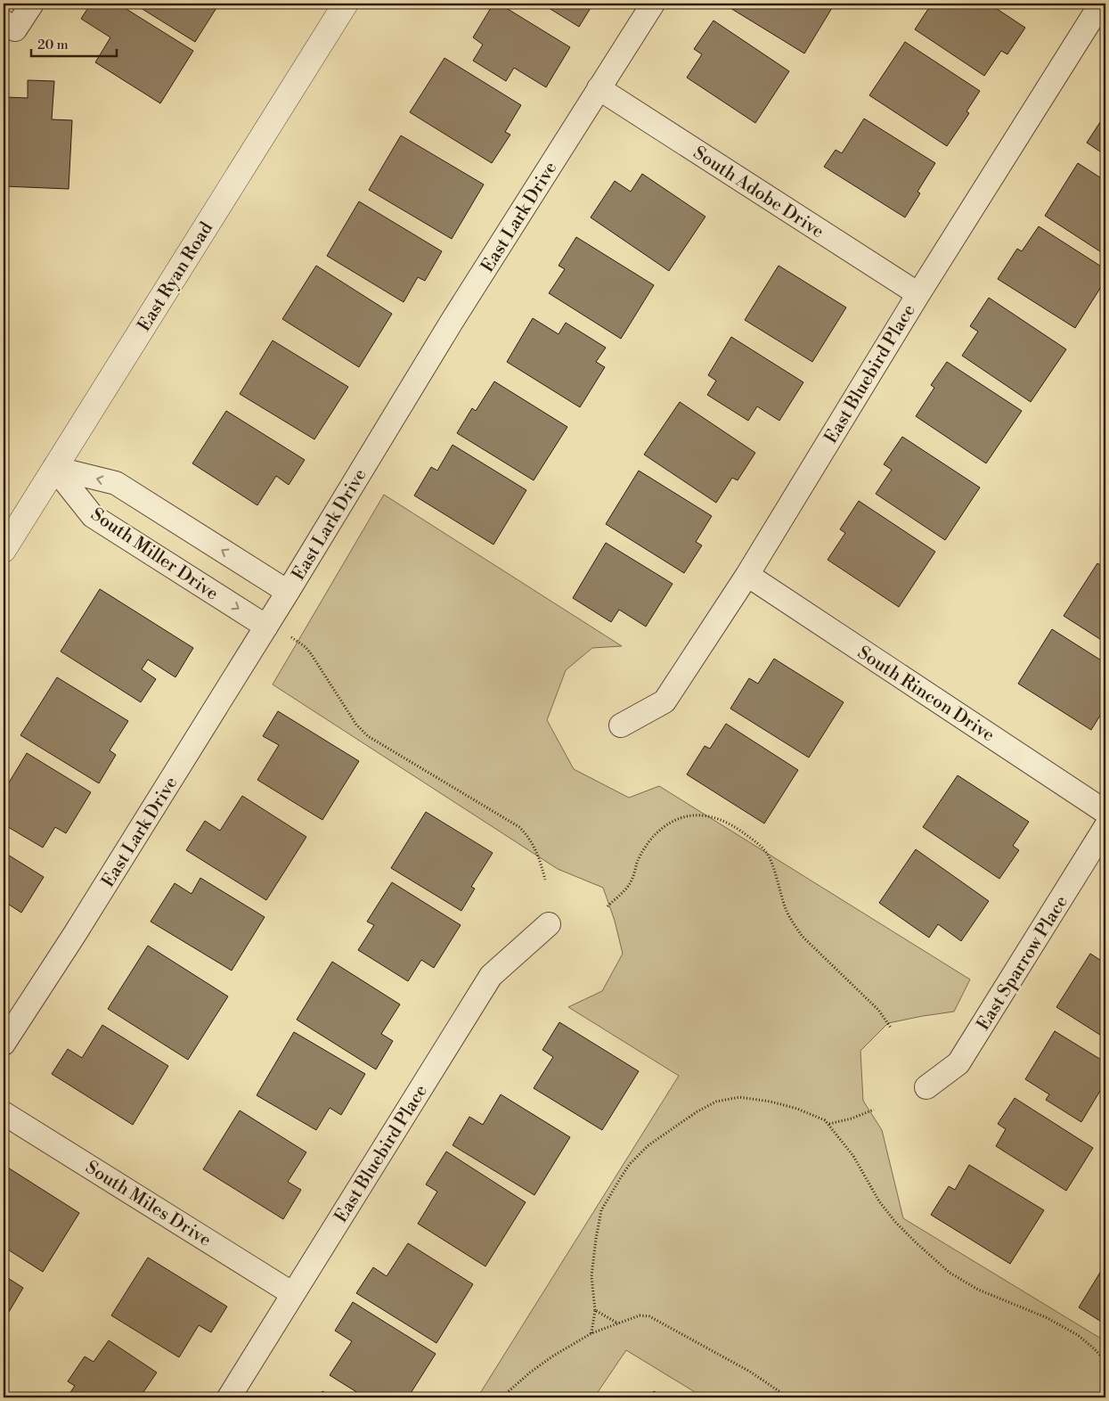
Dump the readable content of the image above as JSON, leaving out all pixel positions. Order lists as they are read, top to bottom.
{
  "streets": {
    "street": [
      "South Adobe Drive",
      "East Lark Drive",
      "East Ryan Road",
      "East Bluebird Place",
      "South Miller Drive",
      "South Rincon Drive",
      "East Sparrow Place",
      "South Miles Drive"
    ]
  },
  "crossings": [
    ["South Adobe Drive", "East Lark Drive"],
    ["South Adobe Drive", "East Bluebird Place"],
    ["East Lark Drive", "South Miller Drive"],
    ["East Ryan Road", "South Miller Drive"],
    ["East Bluebird Place", "South Rincon Drive"],
    ["East Bluebird Place", "South Miles Drive"]
  ],
  "scale_bar": "20 m"
}
